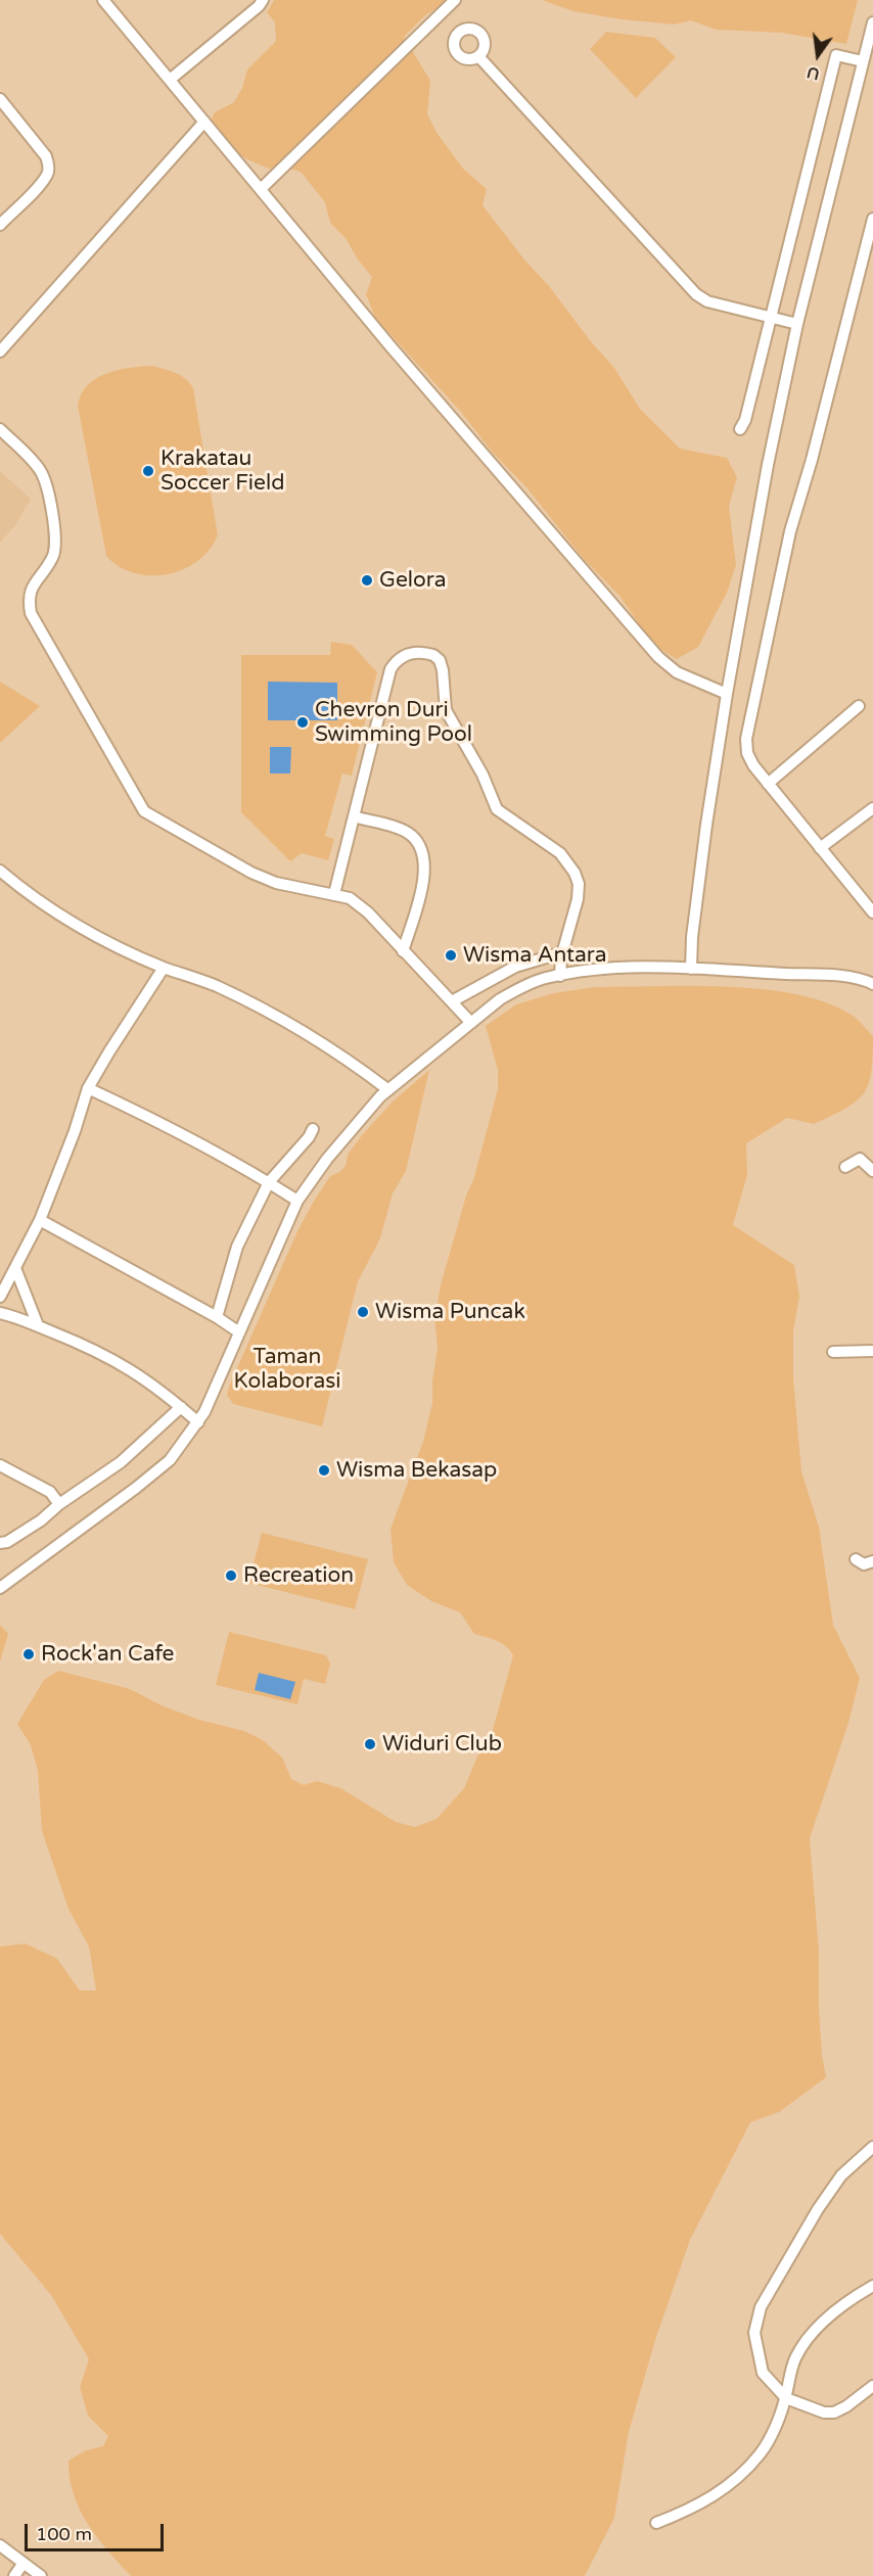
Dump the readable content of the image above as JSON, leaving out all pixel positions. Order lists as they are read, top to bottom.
{
  "parks": ["Taman Kolaborasi"],
  "places": [
    "Krakatau Soccer Field",
    "Gelora",
    "Chevron Duri Swimming Pool",
    "Wisma Antara",
    "Wisma Puncak",
    "Wisma Bekasap",
    "Recreation",
    "Rock'an Cafe",
    "Widuri Club"
  ],
  "scale_bar": "100 m",
  "north": "bottom"
}
